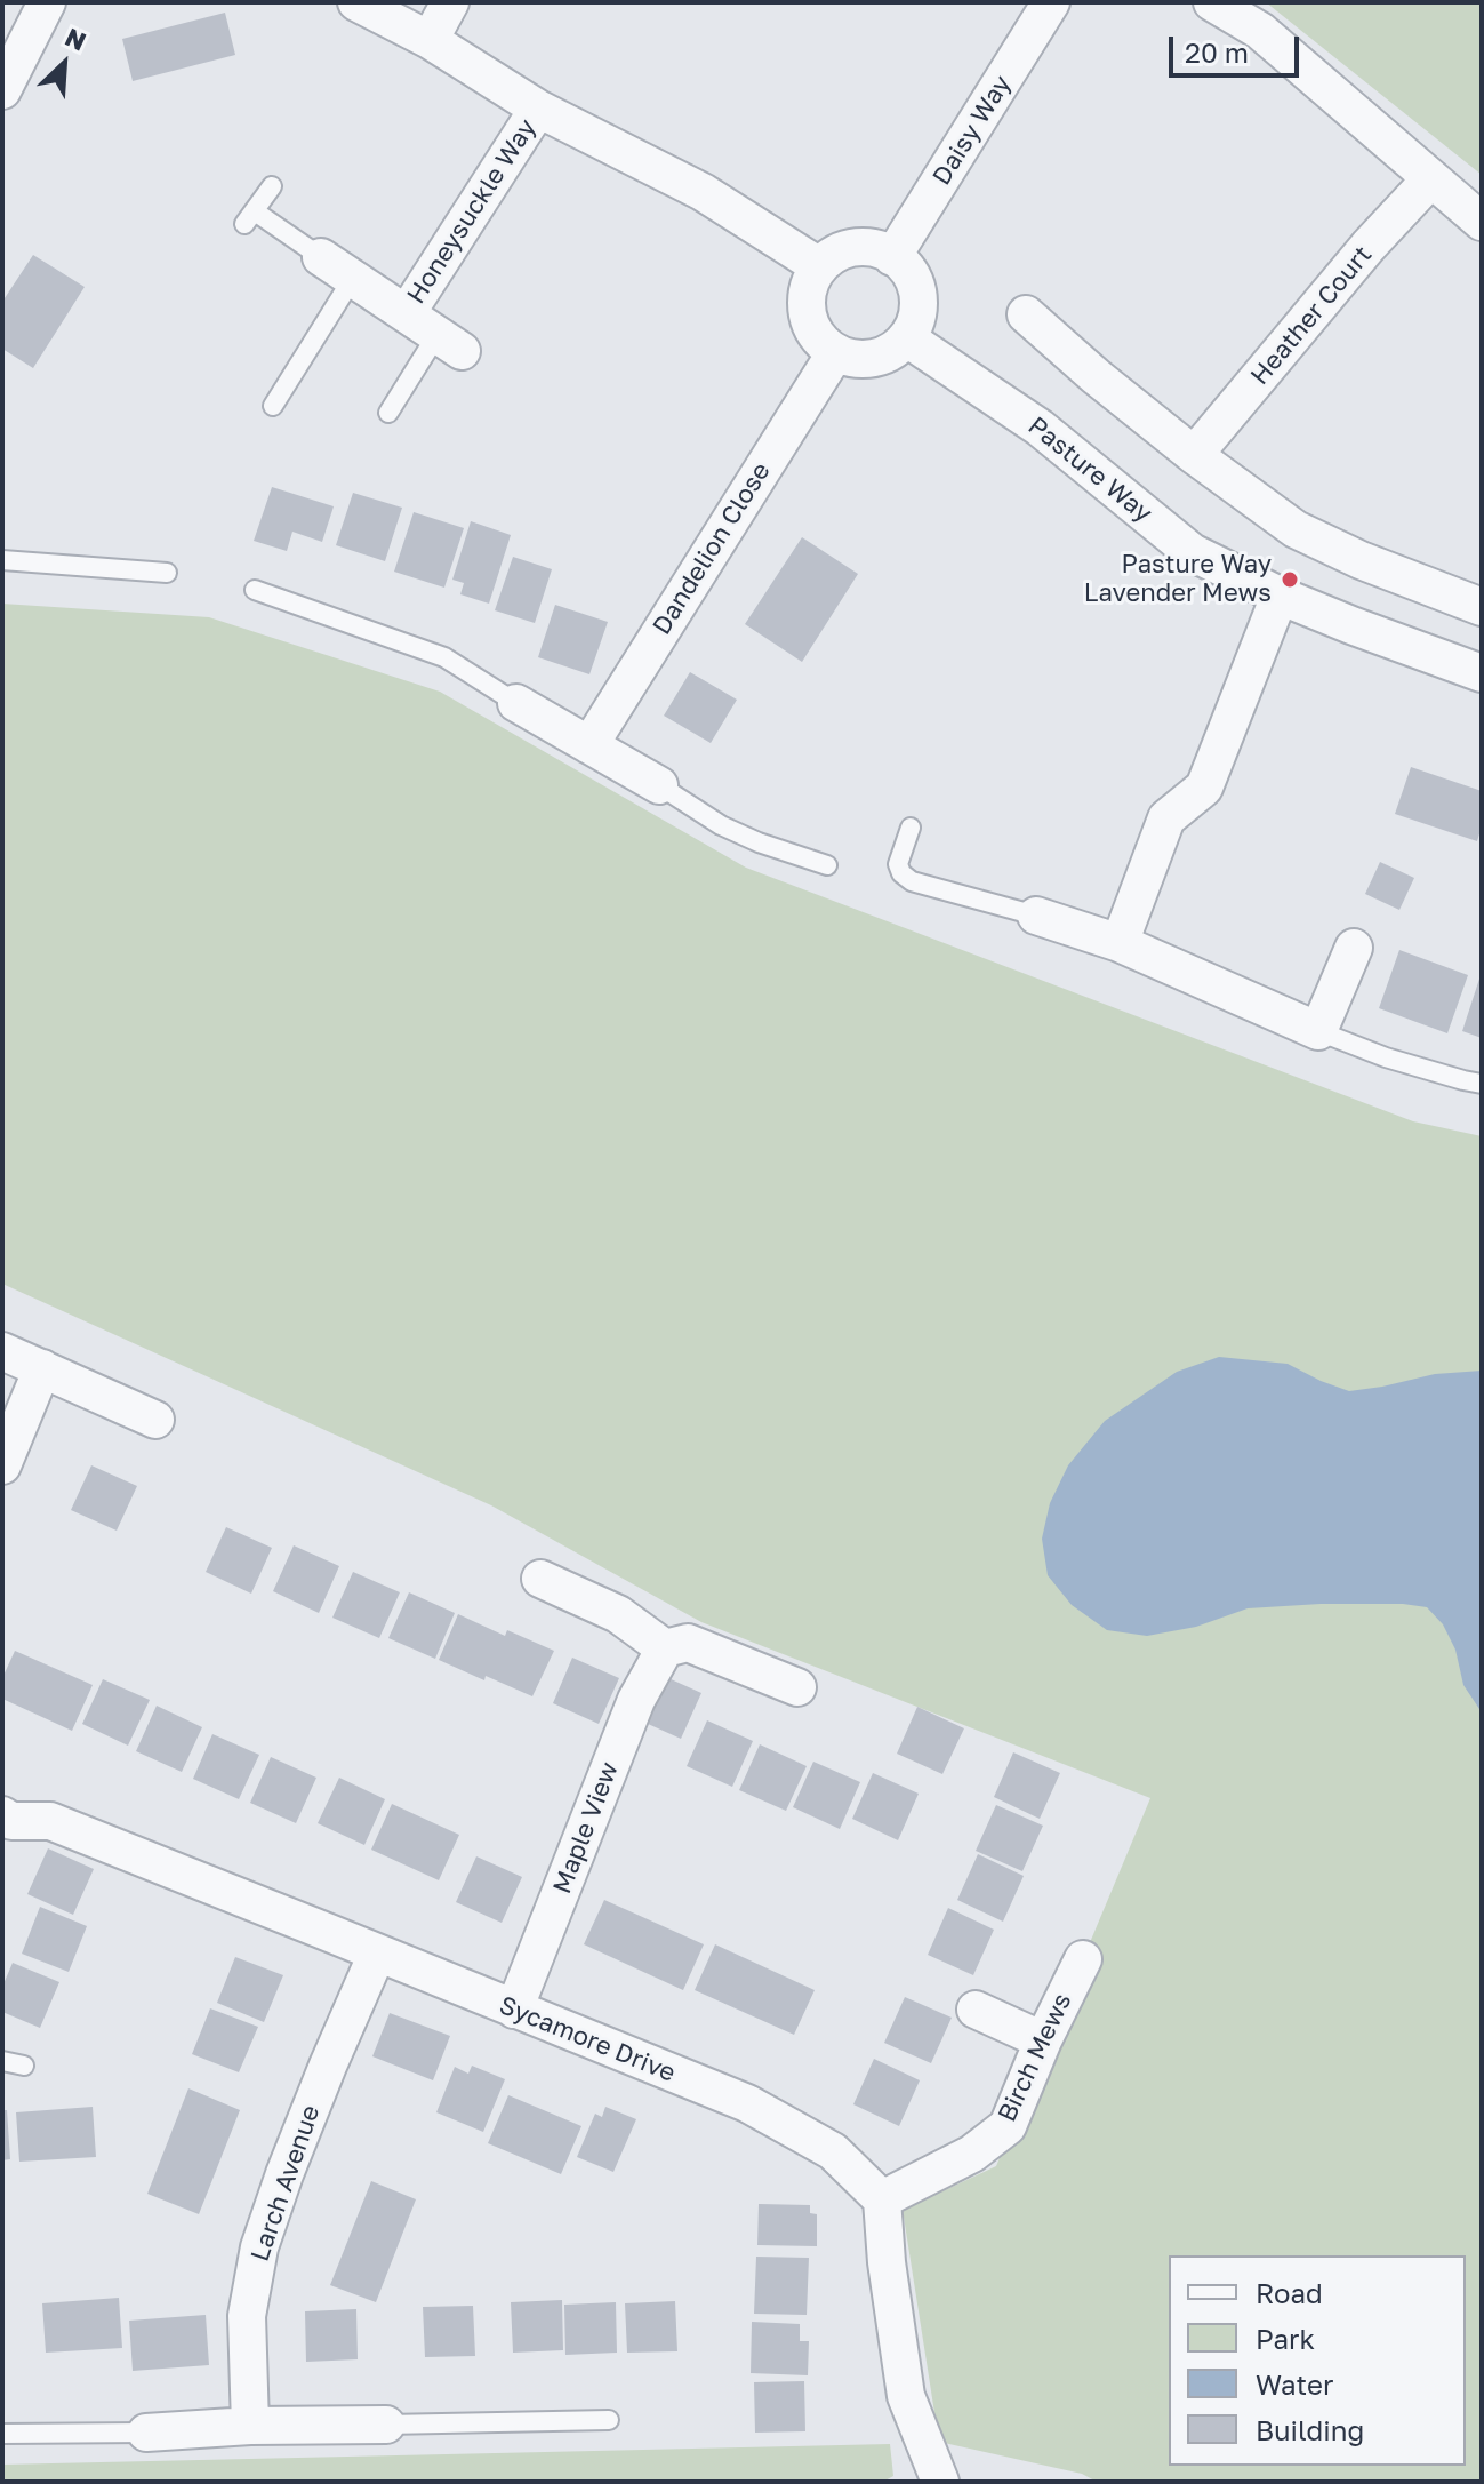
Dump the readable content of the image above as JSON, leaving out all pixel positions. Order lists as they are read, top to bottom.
{
  "streets": {
    "street": [
      "Daisy Way",
      "Honeysuckle Way",
      "Heather Court",
      "Pasture Way",
      "Dandelion Close",
      "Maple View",
      "Sycamore Drive",
      "Birch Mews",
      "Larch Avenue"
    ]
  },
  "crossings": [
    ["Daisy Way", "Pasture Way"],
    ["Daisy Way", "Dandelion Close"],
    ["Pasture Way", "Dandelion Close"],
    ["Maple View", "Sycamore Drive"],
    ["Sycamore Drive", "Birch Mews"],
    ["Sycamore Drive", "Larch Avenue"]
  ],
  "places": ["Pasture Way Lavender Mews"],
  "legend": [
    "Road",
    "Park",
    "Water",
    "Building"
  ],
  "scale_bar": "20 m",
  "north": "top right"
}
